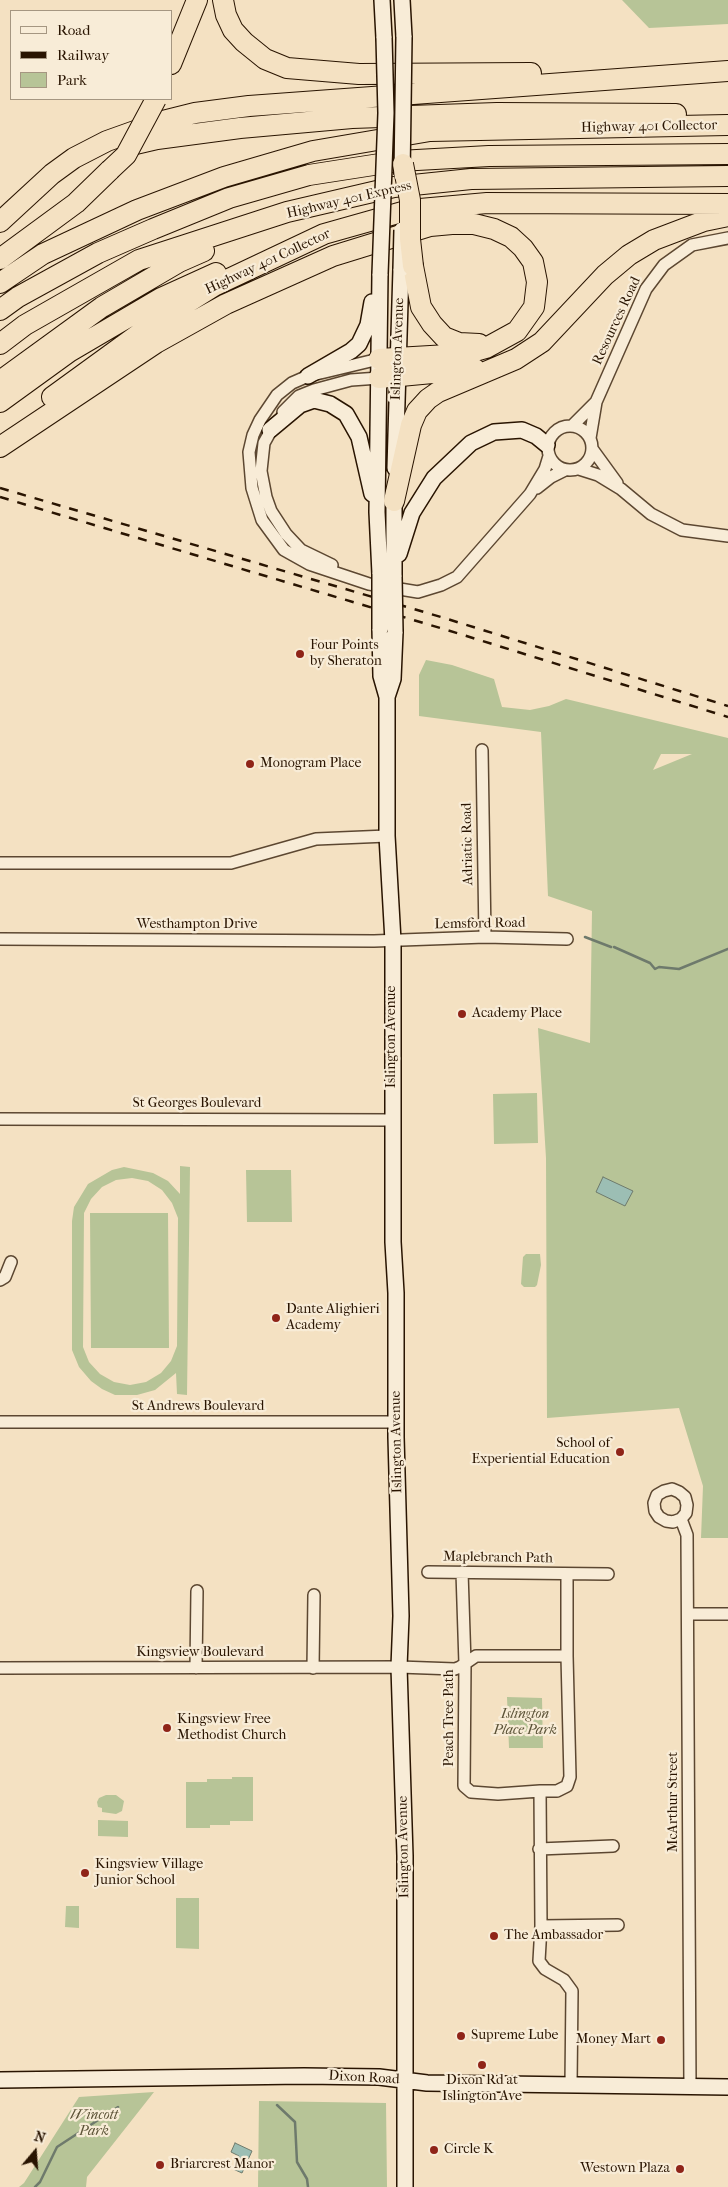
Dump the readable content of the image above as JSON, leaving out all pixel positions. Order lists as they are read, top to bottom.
{
  "streets": {
    "highway": ["Highway 401 Collector", "Highway 401 Express"],
    "main road": ["Islington Avenue", "Dixon Road"],
    "street": [
      "Resources Road",
      "Adriatic Road",
      "Lemsford Road",
      "Westhampton Drive",
      "St Georges Boulevard",
      "St Andrews Boulevard",
      "Maplebranch Path",
      "Kingsview Boulevard",
      "Peach Tree Path",
      "McArthur Street"
    ]
  },
  "crossings": [
    ["Islington Avenue", "Lemsford Road"],
    ["Islington Avenue", "Westhampton Drive"],
    ["Islington Avenue", "St Georges Boulevard"],
    ["Islington Avenue", "St Andrews Boulevard"],
    ["Islington Avenue", "Kingsview Boulevard"],
    ["Islington Avenue", "Dixon Road"],
    ["Adriatic Road", "Lemsford Road"],
    ["Lemsford Road", "Westhampton Drive"],
    ["Maplebranch Path", "Kingsview Boulevard"],
    ["Maplebranch Path", "Peach Tree Path"],
    ["Kingsview Boulevard", "Peach Tree Path"],
    ["McArthur Street", "Dixon Road"]
  ],
  "parks": ["Islington Place Park", "Wincott Park"],
  "places": [
    "Four Points by Sheraton",
    "Monogram Place",
    "Academy Place",
    "Dante Alighieri Academy",
    "School of Experiential Education",
    "Kingsview Free Methodist Church",
    "Kingsview Village Junior School",
    "The Ambassador",
    "Supreme Lube",
    "Money Mart",
    "Dixon Rd at Islington Ave",
    "Circle K",
    "Briarcrest Manor",
    "Westown Plaza"
  ],
  "legend": ["Road", "Railway", "Park"],
  "north": "top"
}
